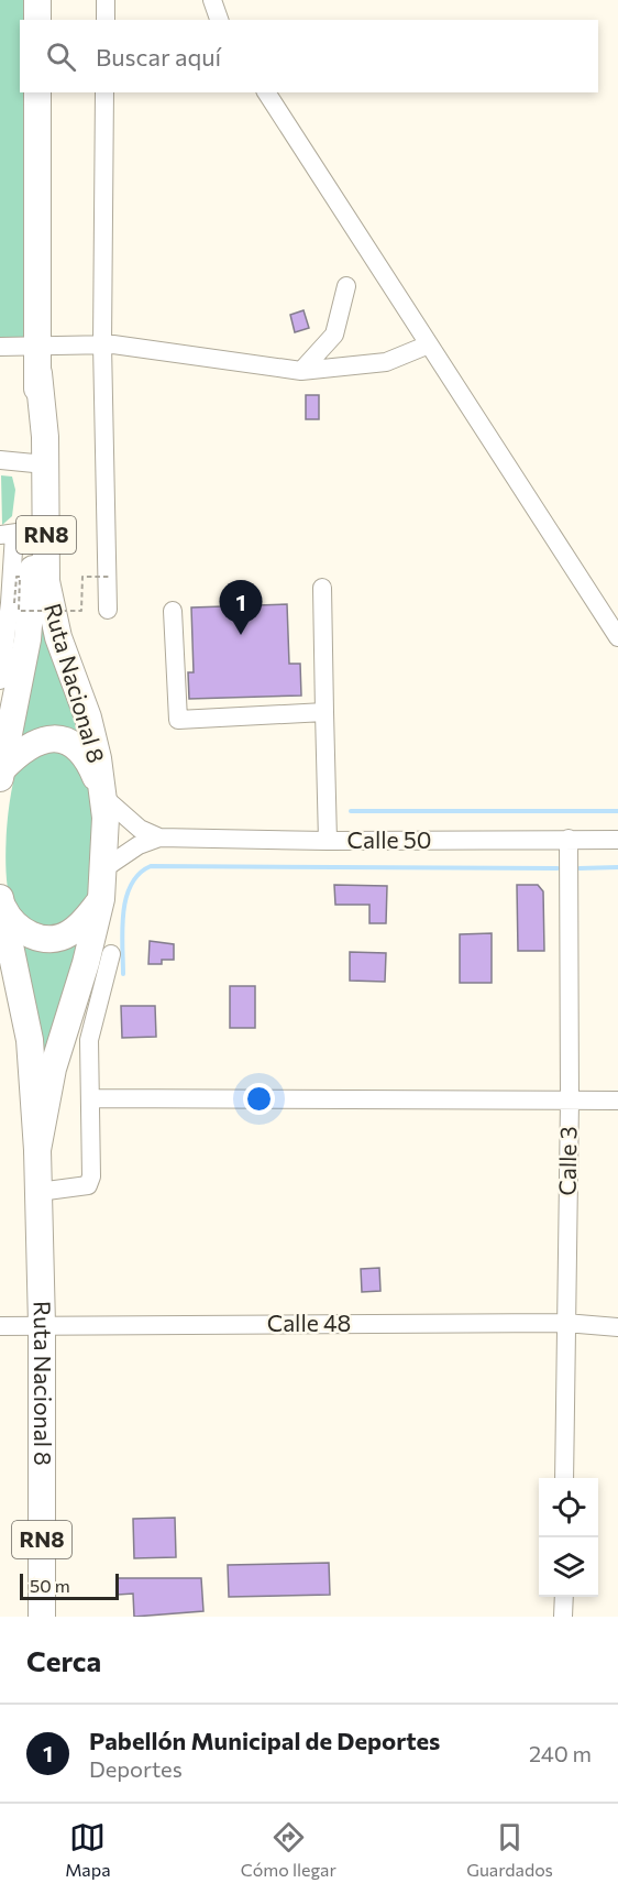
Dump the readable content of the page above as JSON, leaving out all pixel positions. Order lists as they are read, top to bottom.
{
  "streets": {
    "highway": ["RN8", "Ruta Nacional 8"],
    "street": ["Calle 50", "Calle 3", "Calle 48"]
  },
  "crossings": [
    ["Ruta Nacional 8", "Calle 50"],
    ["Ruta Nacional 8", "Calle 48"],
    ["Calle 50", "Calle 3"],
    ["Calle 3", "Calle 48"]
  ],
  "scale_bar": "50 m",
  "page": {
    "search": "Buscar aquí",
    "pins": "1",
    "scale": "50 m",
    "heading": "Cerca",
    "list": [
      {
        "mark": "1",
        "name": "Pabellón Municipal de Deportes",
        "note": "Deportes",
        "value": "240 m"
      }
    ],
    "nav": ["Mapa", "Cómo llegar", "Guardados"]
  }
}
